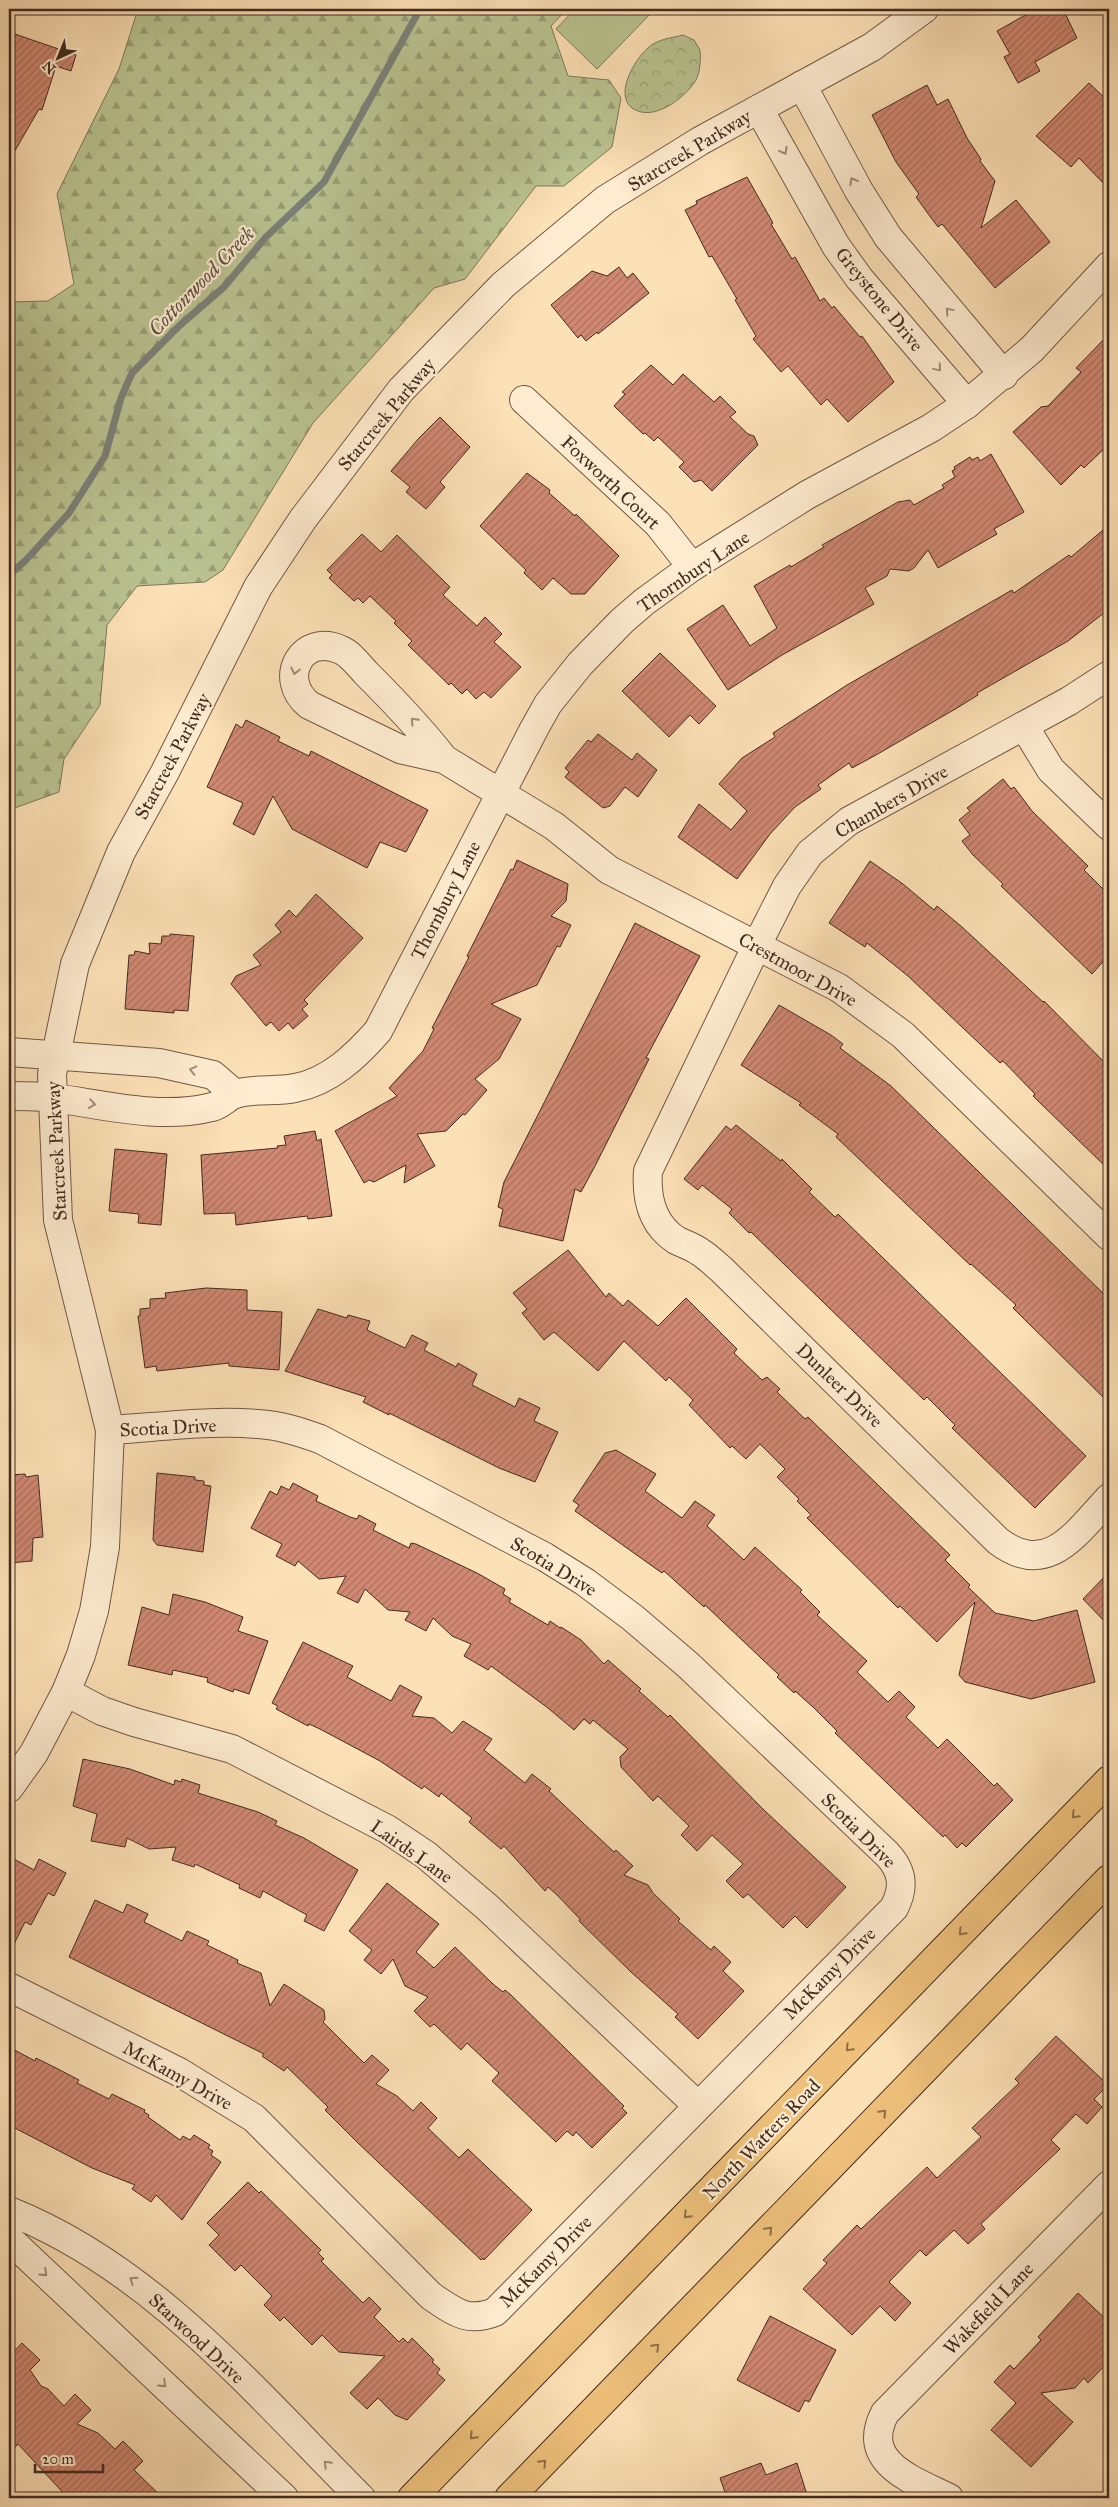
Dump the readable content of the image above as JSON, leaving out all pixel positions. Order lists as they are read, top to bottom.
{
  "streets": {
    "main road": ["North Watters Road"],
    "street": [
      "Starcreek Parkway",
      "Greystone Drive",
      "Foxworth Court",
      "Thornbury Lane",
      "Chambers Drive",
      "Crestmoor Drive",
      "Dunleer Drive",
      "Scotia Drive",
      "Lairds Lane",
      "McKamy Drive",
      "Wakefield Lane",
      "Starwood Drive"
    ]
  },
  "crossings": [
    ["Starcreek Parkway", "Greystone Drive"],
    ["Starcreek Parkway", "Thornbury Lane"],
    ["Starcreek Parkway", "Scotia Drive"],
    ["Starcreek Parkway", "Lairds Lane"],
    ["Greystone Drive", "Thornbury Lane"],
    ["Foxworth Court", "Thornbury Lane"],
    ["Thornbury Lane", "Crestmoor Drive"],
    ["Chambers Drive", "Crestmoor Drive"],
    ["Chambers Drive", "Dunleer Drive"],
    ["Scotia Drive", "McKamy Drive"],
    ["Lairds Lane", "McKamy Drive"]
  ],
  "water": ["Cottonwood Creek"],
  "scale_bar": "20 m",
  "north": "bottom left"
}
